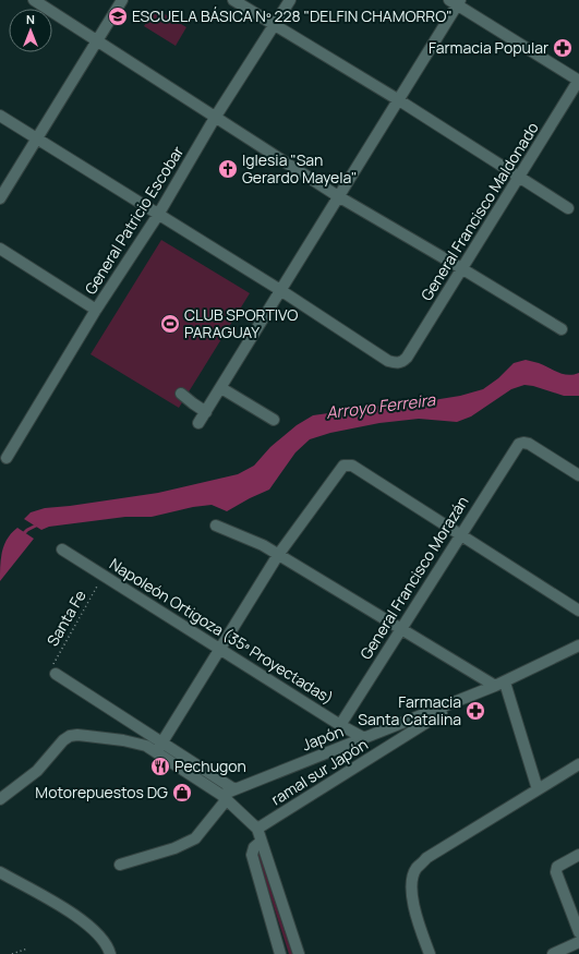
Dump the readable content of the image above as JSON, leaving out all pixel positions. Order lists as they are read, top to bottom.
{
  "streets": {
    "street": [
      "General Francisco Maldonado",
      "General Patricio Escobar",
      "General Francisco Morazán",
      "Napoleón Ortigoza (35ª Proyectadas)",
      "Japón",
      "ramal sur Japón"
    ],
    "path": ["Santa Fe"]
  },
  "crossings": [
    ["General Francisco Morazán", "Napoleón Ortigoza (35ª Proyectadas)"],
    ["Santa Fe", "Napoleón Ortigoza (35ª Proyectadas)"],
    ["Napoleón Ortigoza (35ª Proyectadas)", "Japón"],
    ["Japón", "ramal sur Japón"]
  ],
  "water": ["Arroyo Ferreira"],
  "places": {
    "school or university": ["ESCUELA BÁSICA Nº 228 \"DELFIN CHAMORRO\""],
    "pharmacy": ["Farmacia Popular", "Farmacia Santa Catalina"],
    "church": ["Iglesia \"San Gerardo Mayela\""],
    "sports": ["CLUB SPORTIVO PARAGUAY"],
    "restaurant": ["Pechugon"],
    "shop": ["Motorepuestos DG"]
  },
  "north": "top"
}
